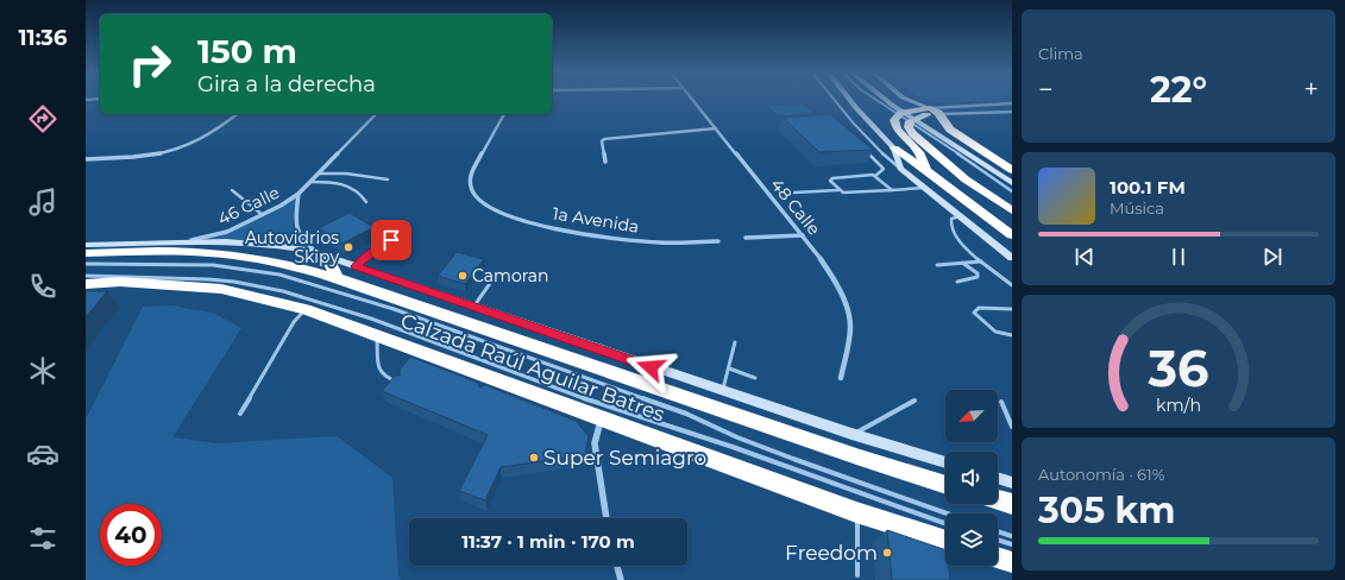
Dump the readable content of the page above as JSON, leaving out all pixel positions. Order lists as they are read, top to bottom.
{
  "streets": {
    "highway": ["Calzada Raúl Aguilar Batres"],
    "street": ["46 Calle", "48 Calle", "1a Avenida"]
  },
  "places": [
    "Autovidrios Skipy",
    "Camoran",
    "Super Semiagro",
    "Freedom"
  ],
  "north": "bottom left",
  "page": {
    "tabs": "11:36",
    "tile": [
      "Clima",
      ["Autonomía · 61%", "305 km"]
    ],
    "turn": ["150 m", "Gira a la derecha"],
    "heat": ["−", "22°", "+"],
    "song": ["100.1 FM", "Música"],
    "limit": "40",
    "trip": "11:37 · 1 min · 170 m",
    "gauge": ["36", "km/h"]
  }
}
